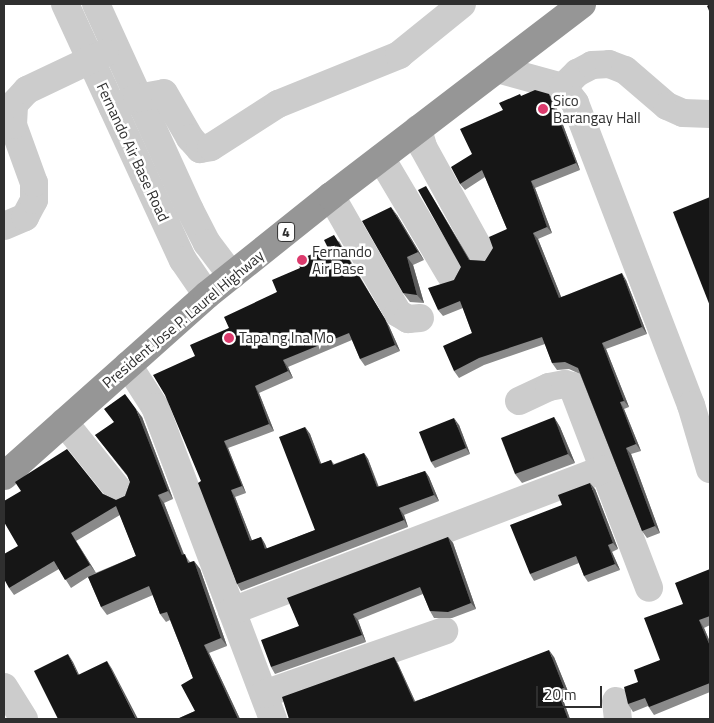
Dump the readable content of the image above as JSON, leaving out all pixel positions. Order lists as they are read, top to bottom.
{
  "streets": {
    "highway": ["4", "President Jose P. Laurel Highway"],
    "street": ["Fernando Air Base Road"]
  },
  "crossings": [
    ["Fernando Air Base Road", "President Jose P. Laurel Highway"]
  ],
  "places": ["Sico Barangay Hall", "Fernando Air Base", "Tapa ng Ina Mo"],
  "scale_bar": "20 m"
}
